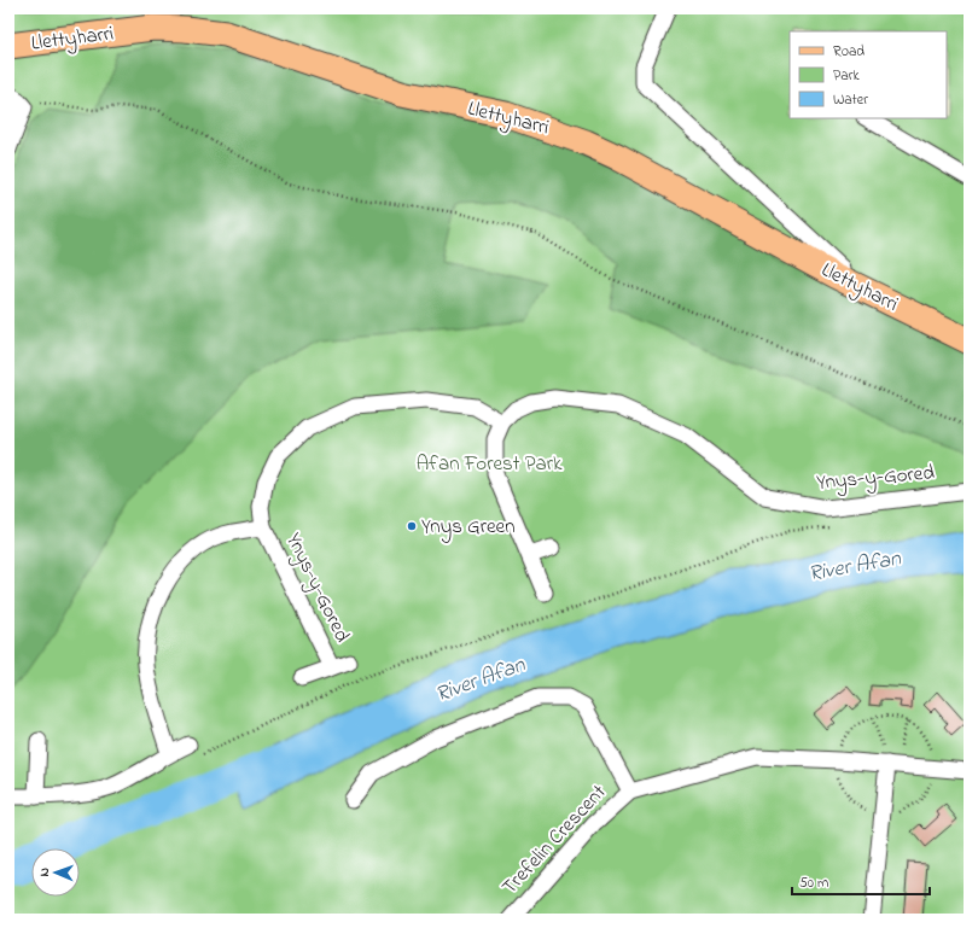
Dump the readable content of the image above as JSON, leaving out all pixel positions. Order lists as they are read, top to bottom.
{
  "streets": {
    "main road": ["Llettyharri"],
    "street": ["Ynys-y-Gored", "Trefelin Crescent"]
  },
  "water": ["River Afan"],
  "parks": ["Afan Forest Park"],
  "places": ["Ynys Green"],
  "legend": ["Road", "Park", "Water"],
  "scale_bar": "50 m",
  "north": "left"
}
